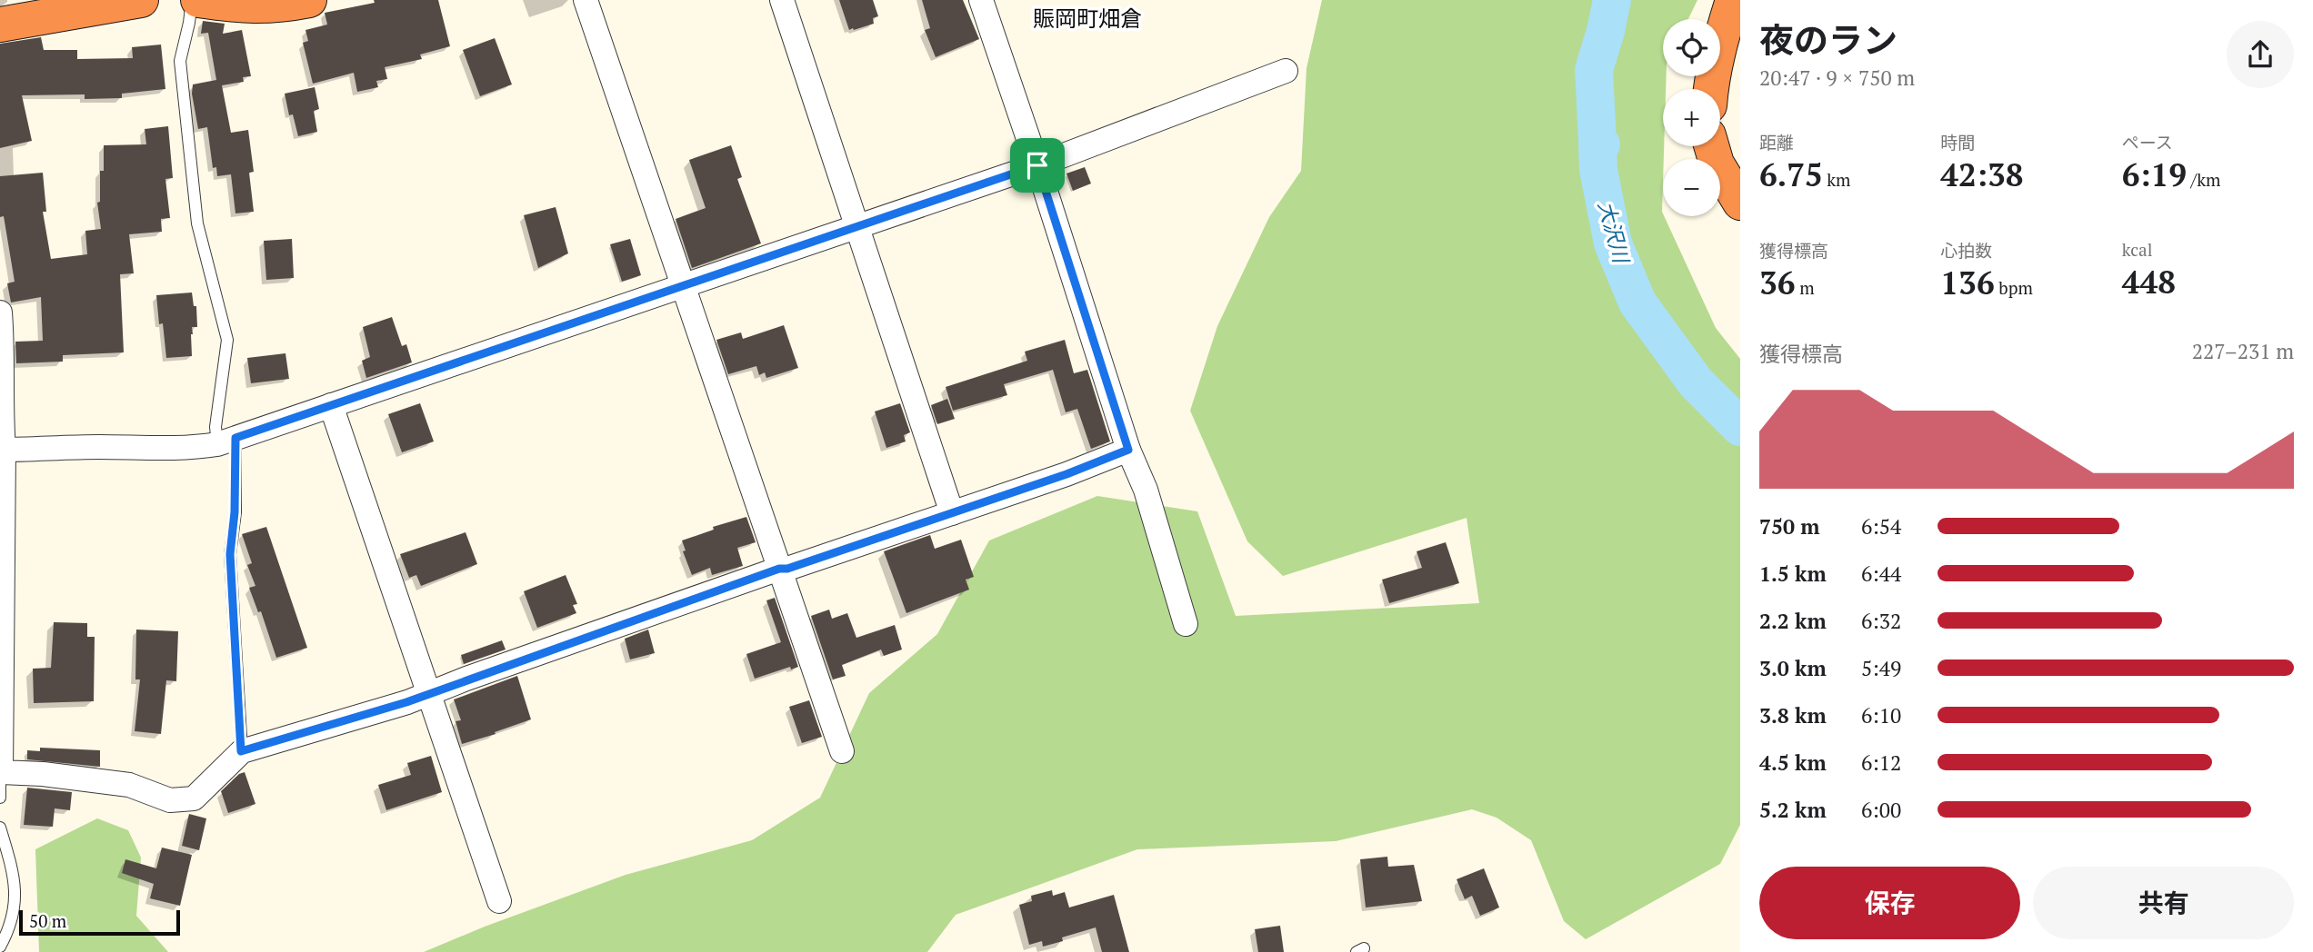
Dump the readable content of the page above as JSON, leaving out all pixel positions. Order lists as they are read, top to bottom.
{
  "districts": ["賑岡町畑倉"],
  "water": ["大沢川"],
  "scale_bar": "50 m",
  "page": {
    "heading": ["夜のラン", "20:47 · 9 × 750 m"],
    "map_buttons": ["+", "−"],
    "stats": [
      ["距離", "6.75 km"],
      ["時間", "42:38"],
      ["ペース", "6:19 /km"],
      ["獲得標高", "36 m"],
      ["心拍数", "136 bpm"],
      ["kcal", "448"]
    ],
    "chart": ["獲得標高", "227–231 m"],
    "list": [
      {
        "name": "750 m",
        "note": "6:54"
      },
      {
        "name": "1.5 km",
        "note": "6:44"
      },
      {
        "name": "2.2 km",
        "note": "6:32"
      },
      {
        "name": "3.0 km",
        "note": "5:49"
      },
      {
        "name": "3.8 km",
        "note": "6:10"
      },
      {
        "name": "4.5 km",
        "note": "6:12"
      },
      {
        "name": "5.2 km",
        "note": "6:00"
      }
    ],
    "buttons": ["保存", "共有"],
    "scale": "50 m"
  }
}
